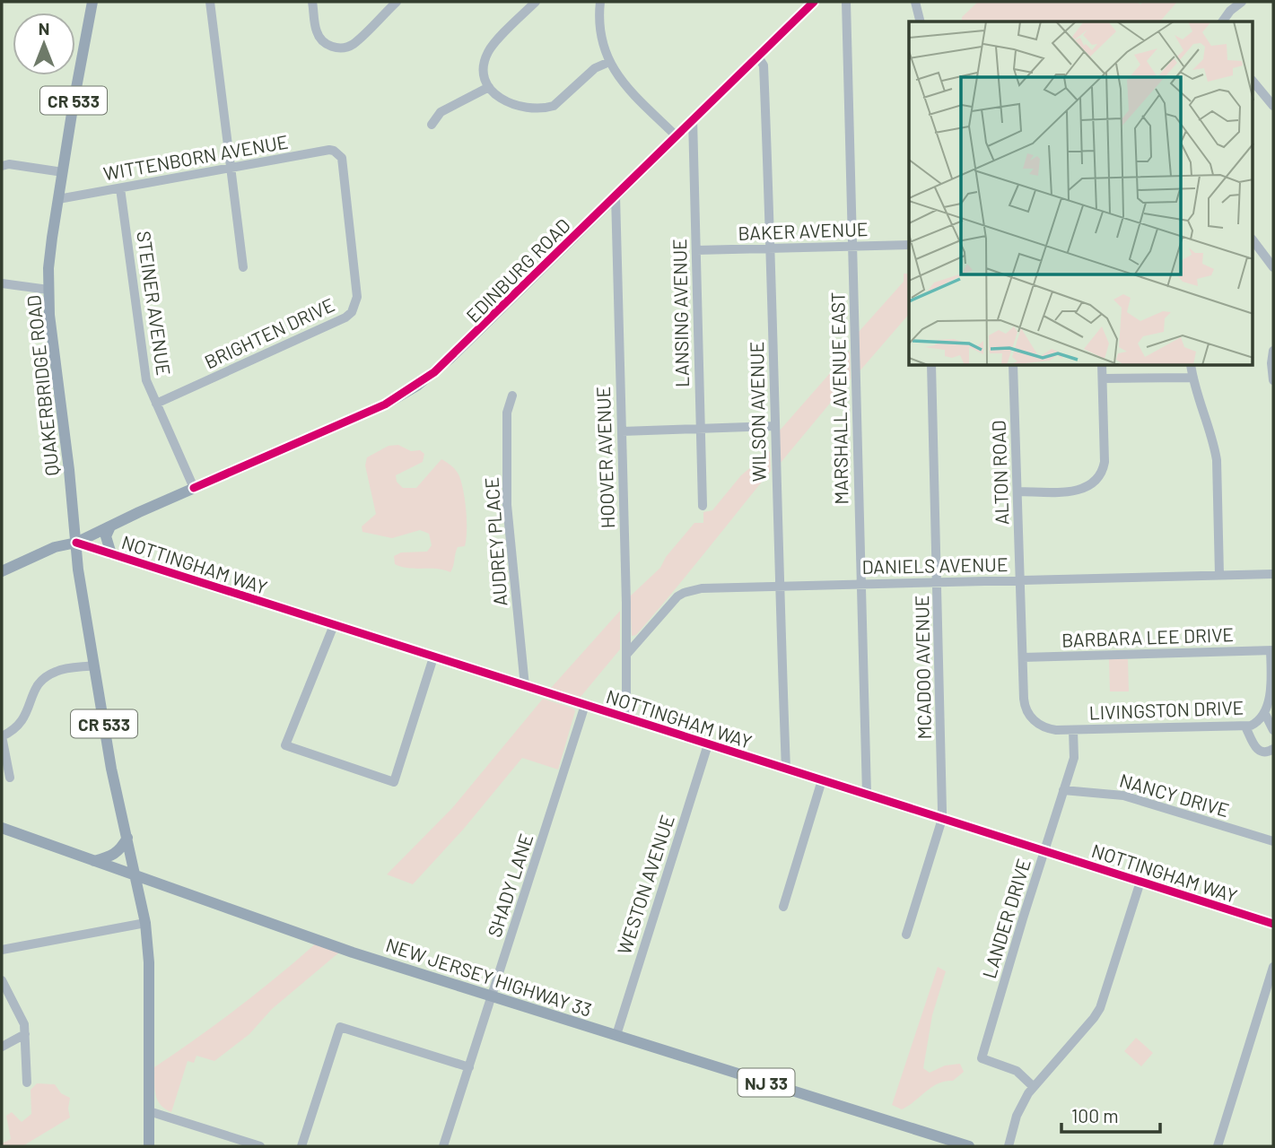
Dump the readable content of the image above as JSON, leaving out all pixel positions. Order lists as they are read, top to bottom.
{
  "streets": {
    "main road": [
      "CR 533",
      "EDINBURG ROAD",
      "QUAKERBRIDGE ROAD",
      "NEW JERSEY HIGHWAY 33",
      "NJ 33"
    ],
    "street": [
      "WITTENBORN AVENUE",
      "BAKER AVENUE",
      "STEINER AVENUE",
      "LANSING AVENUE",
      "BRIGHTEN DRIVE",
      "MARSHALL AVENUE EAST",
      "WILSON AVENUE",
      "HOOVER AVENUE",
      "ALTON ROAD",
      "AUDREY PLACE",
      "NOTTINGHAM WAY",
      "DANIELS AVENUE",
      "BARBARA LEE DRIVE",
      "MCADOO AVENUE",
      "LIVINGSTON DRIVE",
      "NANCY DRIVE",
      "WESTON AVENUE",
      "SHADY LANE",
      "LANDER DRIVE"
    ]
  },
  "crossings": [
    ["CR 533", "EDINBURG ROAD"],
    ["CR 533", "QUAKERBRIDGE ROAD"],
    ["CR 533", "NOTTINGHAM WAY"],
    ["CR 533", "NEW JERSEY HIGHWAY 33"],
    ["WITTENBORN AVENUE", "STEINER AVENUE"],
    ["WITTENBORN AVENUE", "BRIGHTEN DRIVE"],
    ["WITTENBORN AVENUE", "QUAKERBRIDGE ROAD"],
    ["BAKER AVENUE", "LANSING AVENUE"],
    ["BAKER AVENUE", "MARSHALL AVENUE EAST"],
    ["BAKER AVENUE", "WILSON AVENUE"],
    ["EDINBURG ROAD", "STEINER AVENUE"],
    ["EDINBURG ROAD", "LANSING AVENUE"],
    ["EDINBURG ROAD", "QUAKERBRIDGE ROAD"],
    ["EDINBURG ROAD", "WILSON AVENUE"],
    ["EDINBURG ROAD", "HOOVER AVENUE"],
    ["EDINBURG ROAD", "NOTTINGHAM WAY"],
    ["STEINER AVENUE", "BRIGHTEN DRIVE"],
    ["QUAKERBRIDGE ROAD", "NOTTINGHAM WAY"],
    ["MARSHALL AVENUE EAST", "NOTTINGHAM WAY"],
    ["MARSHALL AVENUE EAST", "DANIELS AVENUE"],
    ["WILSON AVENUE", "NOTTINGHAM WAY"],
    ["WILSON AVENUE", "DANIELS AVENUE"],
    ["HOOVER AVENUE", "NOTTINGHAM WAY"],
    ["HOOVER AVENUE", "DANIELS AVENUE"],
    ["ALTON ROAD", "DANIELS AVENUE"],
    ["ALTON ROAD", "BARBARA LEE DRIVE"],
    ["ALTON ROAD", "LIVINGSTON DRIVE"],
    ["AUDREY PLACE", "NOTTINGHAM WAY"],
    ["NOTTINGHAM WAY", "MCADOO AVENUE"],
    ["NOTTINGHAM WAY", "WESTON AVENUE"],
    ["NOTTINGHAM WAY", "SHADY LANE"],
    ["NOTTINGHAM WAY", "LANDER DRIVE"],
    ["DANIELS AVENUE", "MCADOO AVENUE"],
    ["BARBARA LEE DRIVE", "LIVINGSTON DRIVE"],
    ["LIVINGSTON DRIVE", "LANDER DRIVE"],
    ["NANCY DRIVE", "LANDER DRIVE"],
    ["WESTON AVENUE", "NEW JERSEY HIGHWAY 33"],
    ["SHADY LANE", "NEW JERSEY HIGHWAY 33"]
  ],
  "scale_bar": "100 m",
  "north": "top"
}
